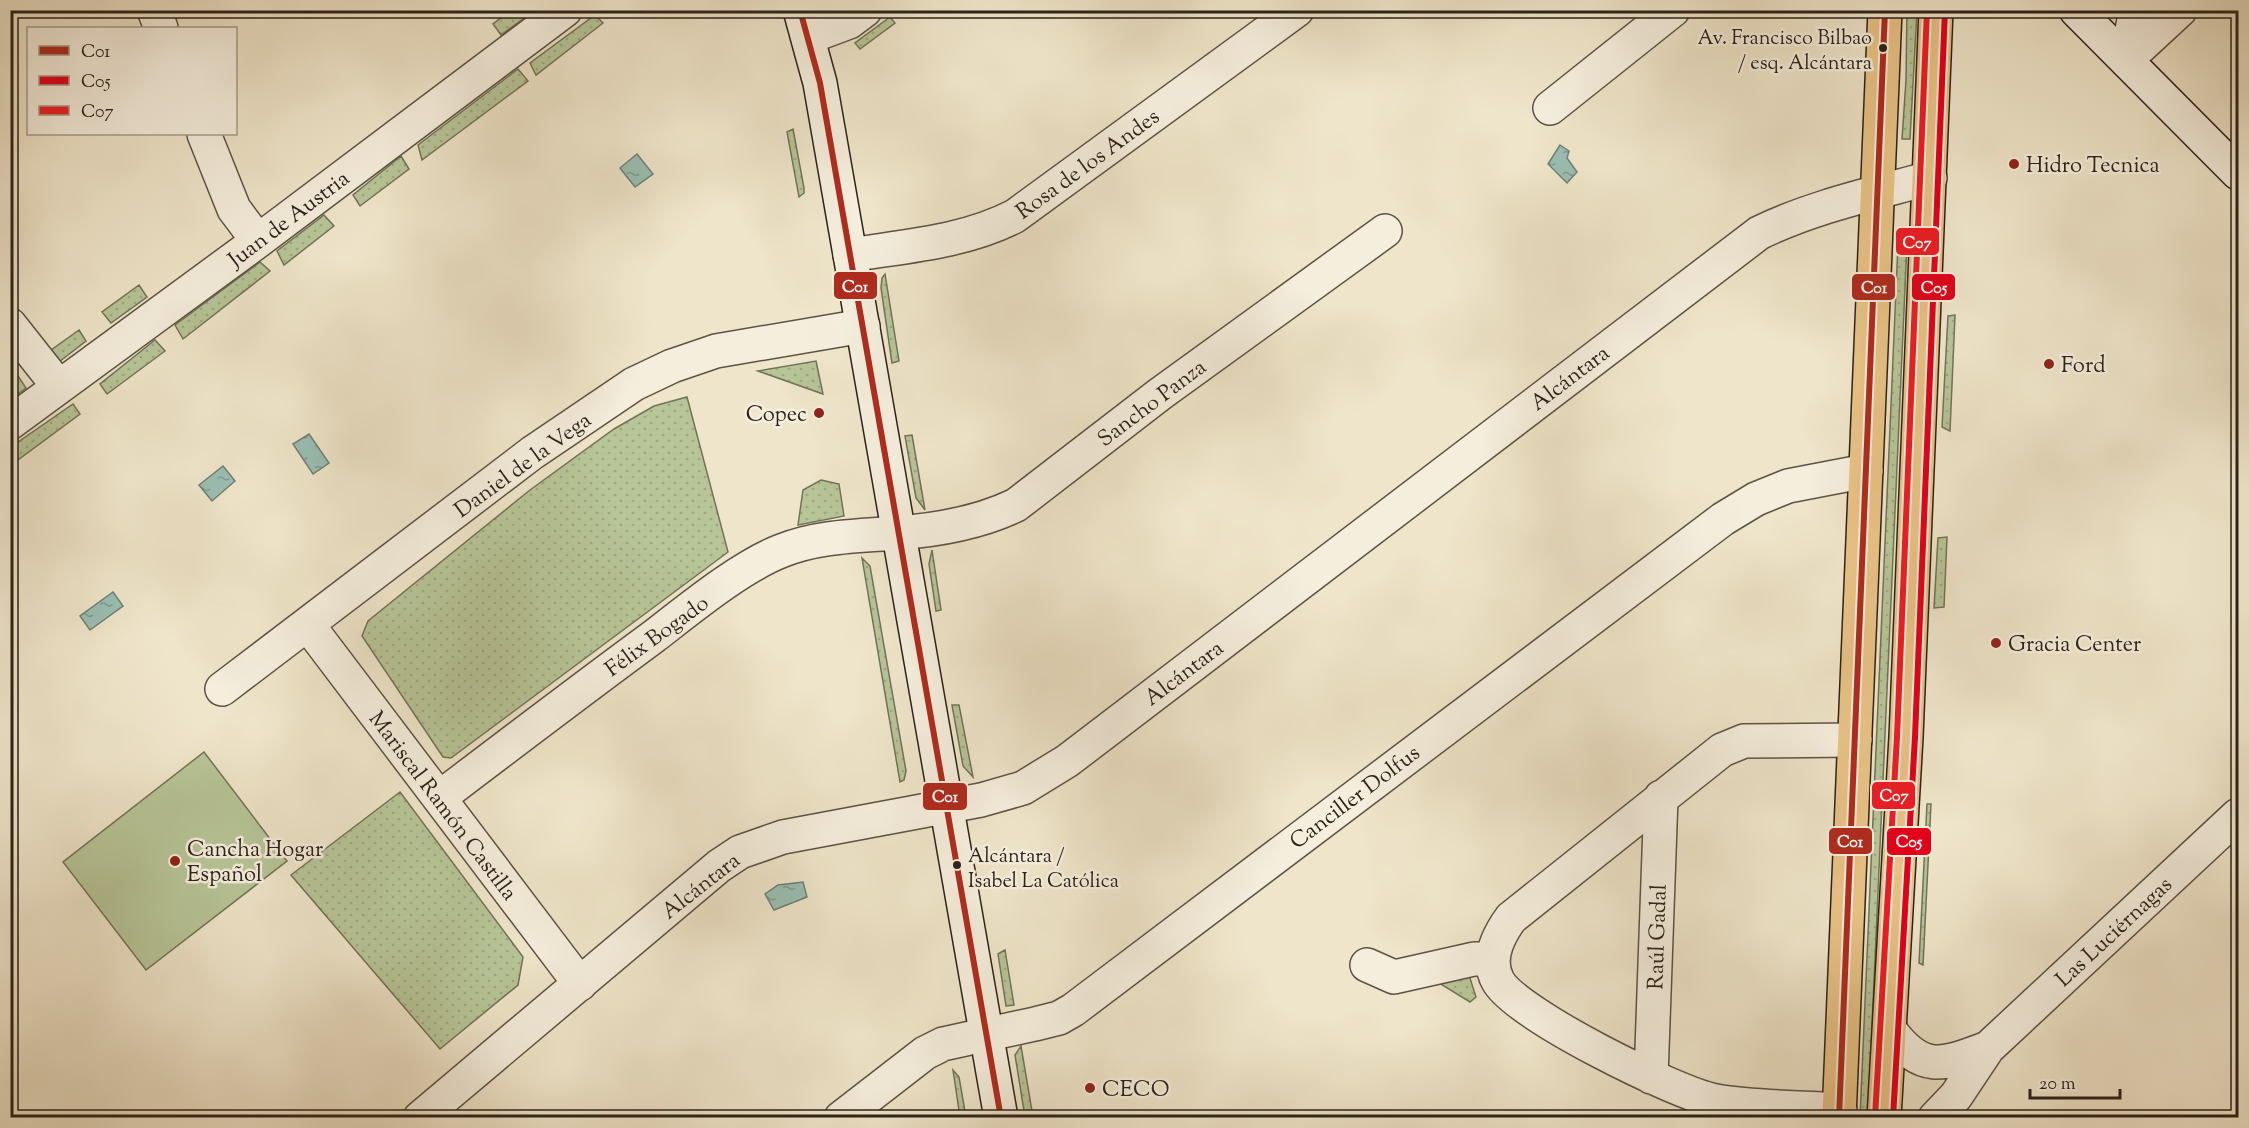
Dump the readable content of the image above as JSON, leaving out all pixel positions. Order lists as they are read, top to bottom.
{
  "streets": {
    "street": [
      "Rosa de los Andes",
      "Juan de Austria",
      "Alcántara",
      "Sancho Panza",
      "Daniel de la Vega",
      "Félix Bogado",
      "Canciller Dolfus",
      "Mariscal Ramón Castilla",
      "Las Luciérnagas",
      "Raúl Gadal"
    ]
  },
  "crossings": [
    ["Alcántara", "Mariscal Ramón Castilla"],
    ["Sancho Panza", "Félix Bogado"],
    ["Daniel de la Vega", "Mariscal Ramón Castilla"],
    ["Félix Bogado", "Mariscal Ramón Castilla"]
  ],
  "places": [
    "Av. Francisco Bilbao / esq. Alcántara",
    "Hidro Tecnica",
    "Ford",
    "Copec",
    "Gracia Center",
    "Cancha Hogar Español",
    "Alcántara / Isabel La Católica",
    "CECO"
  ],
  "lines": ["transit line C01", "transit line C05", "transit line C07"],
  "legend": ["C01", "C05", "C07"],
  "scale_bar": "20 m"
}
